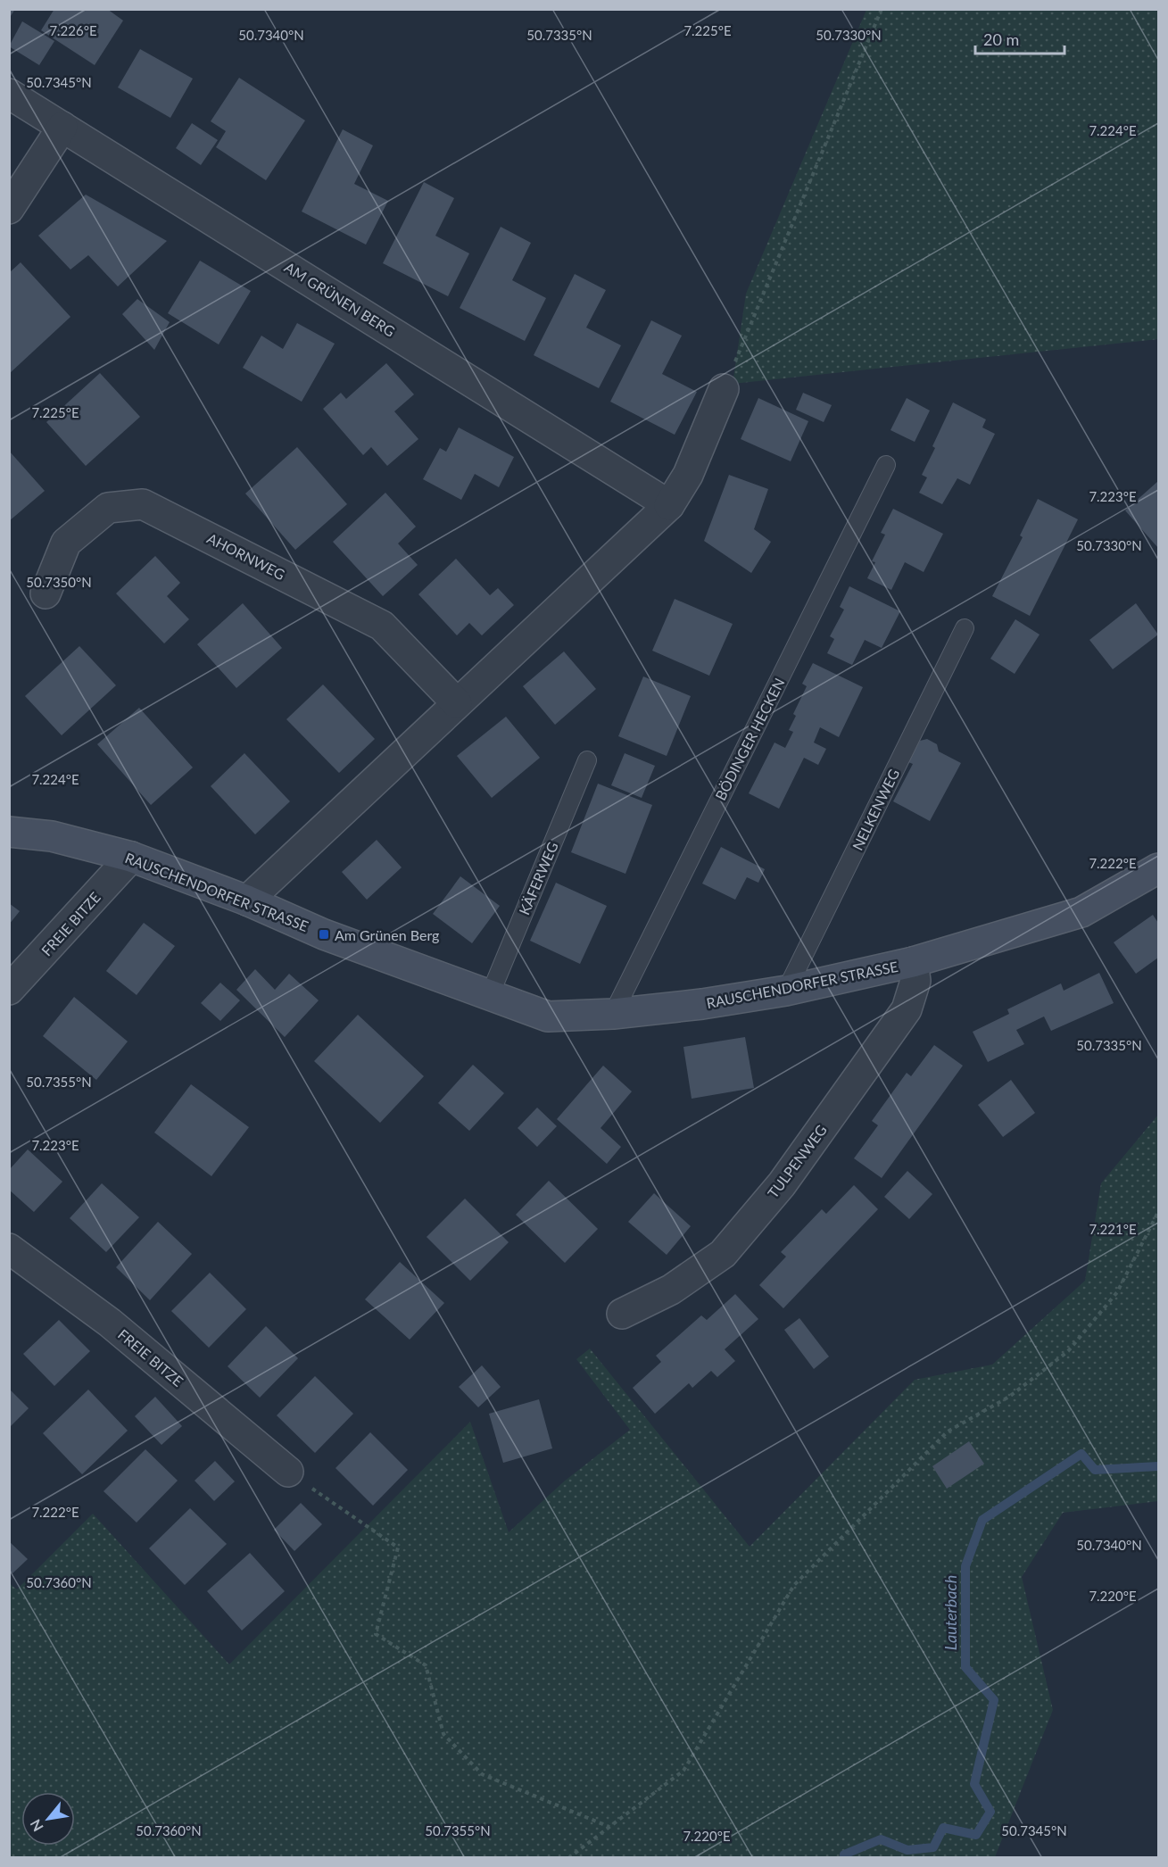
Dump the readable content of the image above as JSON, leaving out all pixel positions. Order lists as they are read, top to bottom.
{
  "streets": {
    "street": [
      "AM GRÜNEN BERG",
      "AHORNWEG",
      "RAUSCHENDORFER STRASSE",
      "FREIE BITZE",
      "TULPENWEG"
    ],
    "lane": ["BÖDINGER HECKEN", "NELKENWEG", "KÄFERWEG"]
  },
  "crossings": [
    ["BÖDINGER HECKEN", "RAUSCHENDORFER STRASSE"],
    ["NELKENWEG", "RAUSCHENDORFER STRASSE"],
    ["KÄFERWEG", "RAUSCHENDORFER STRASSE"],
    ["RAUSCHENDORFER STRASSE", "FREIE BITZE"],
    ["RAUSCHENDORFER STRASSE", "TULPENWEG"]
  ],
  "water": ["Lauterbach"],
  "places": {
    "transit": ["Am Grünen Berg"]
  },
  "scale_bar": "20 m",
  "north": "bottom left",
  "coordinates": [
    "7.225°E",
    "7.226°E",
    "50.7340°N",
    "50.7330°N",
    "50.7335°N",
    "50.7345°N",
    "7.224°E",
    "7.223°E",
    "50.7350°N",
    "7.222°E",
    "50.7355°N",
    "7.221°E",
    "50.7360°N",
    "7.220°E"
  ]
}
